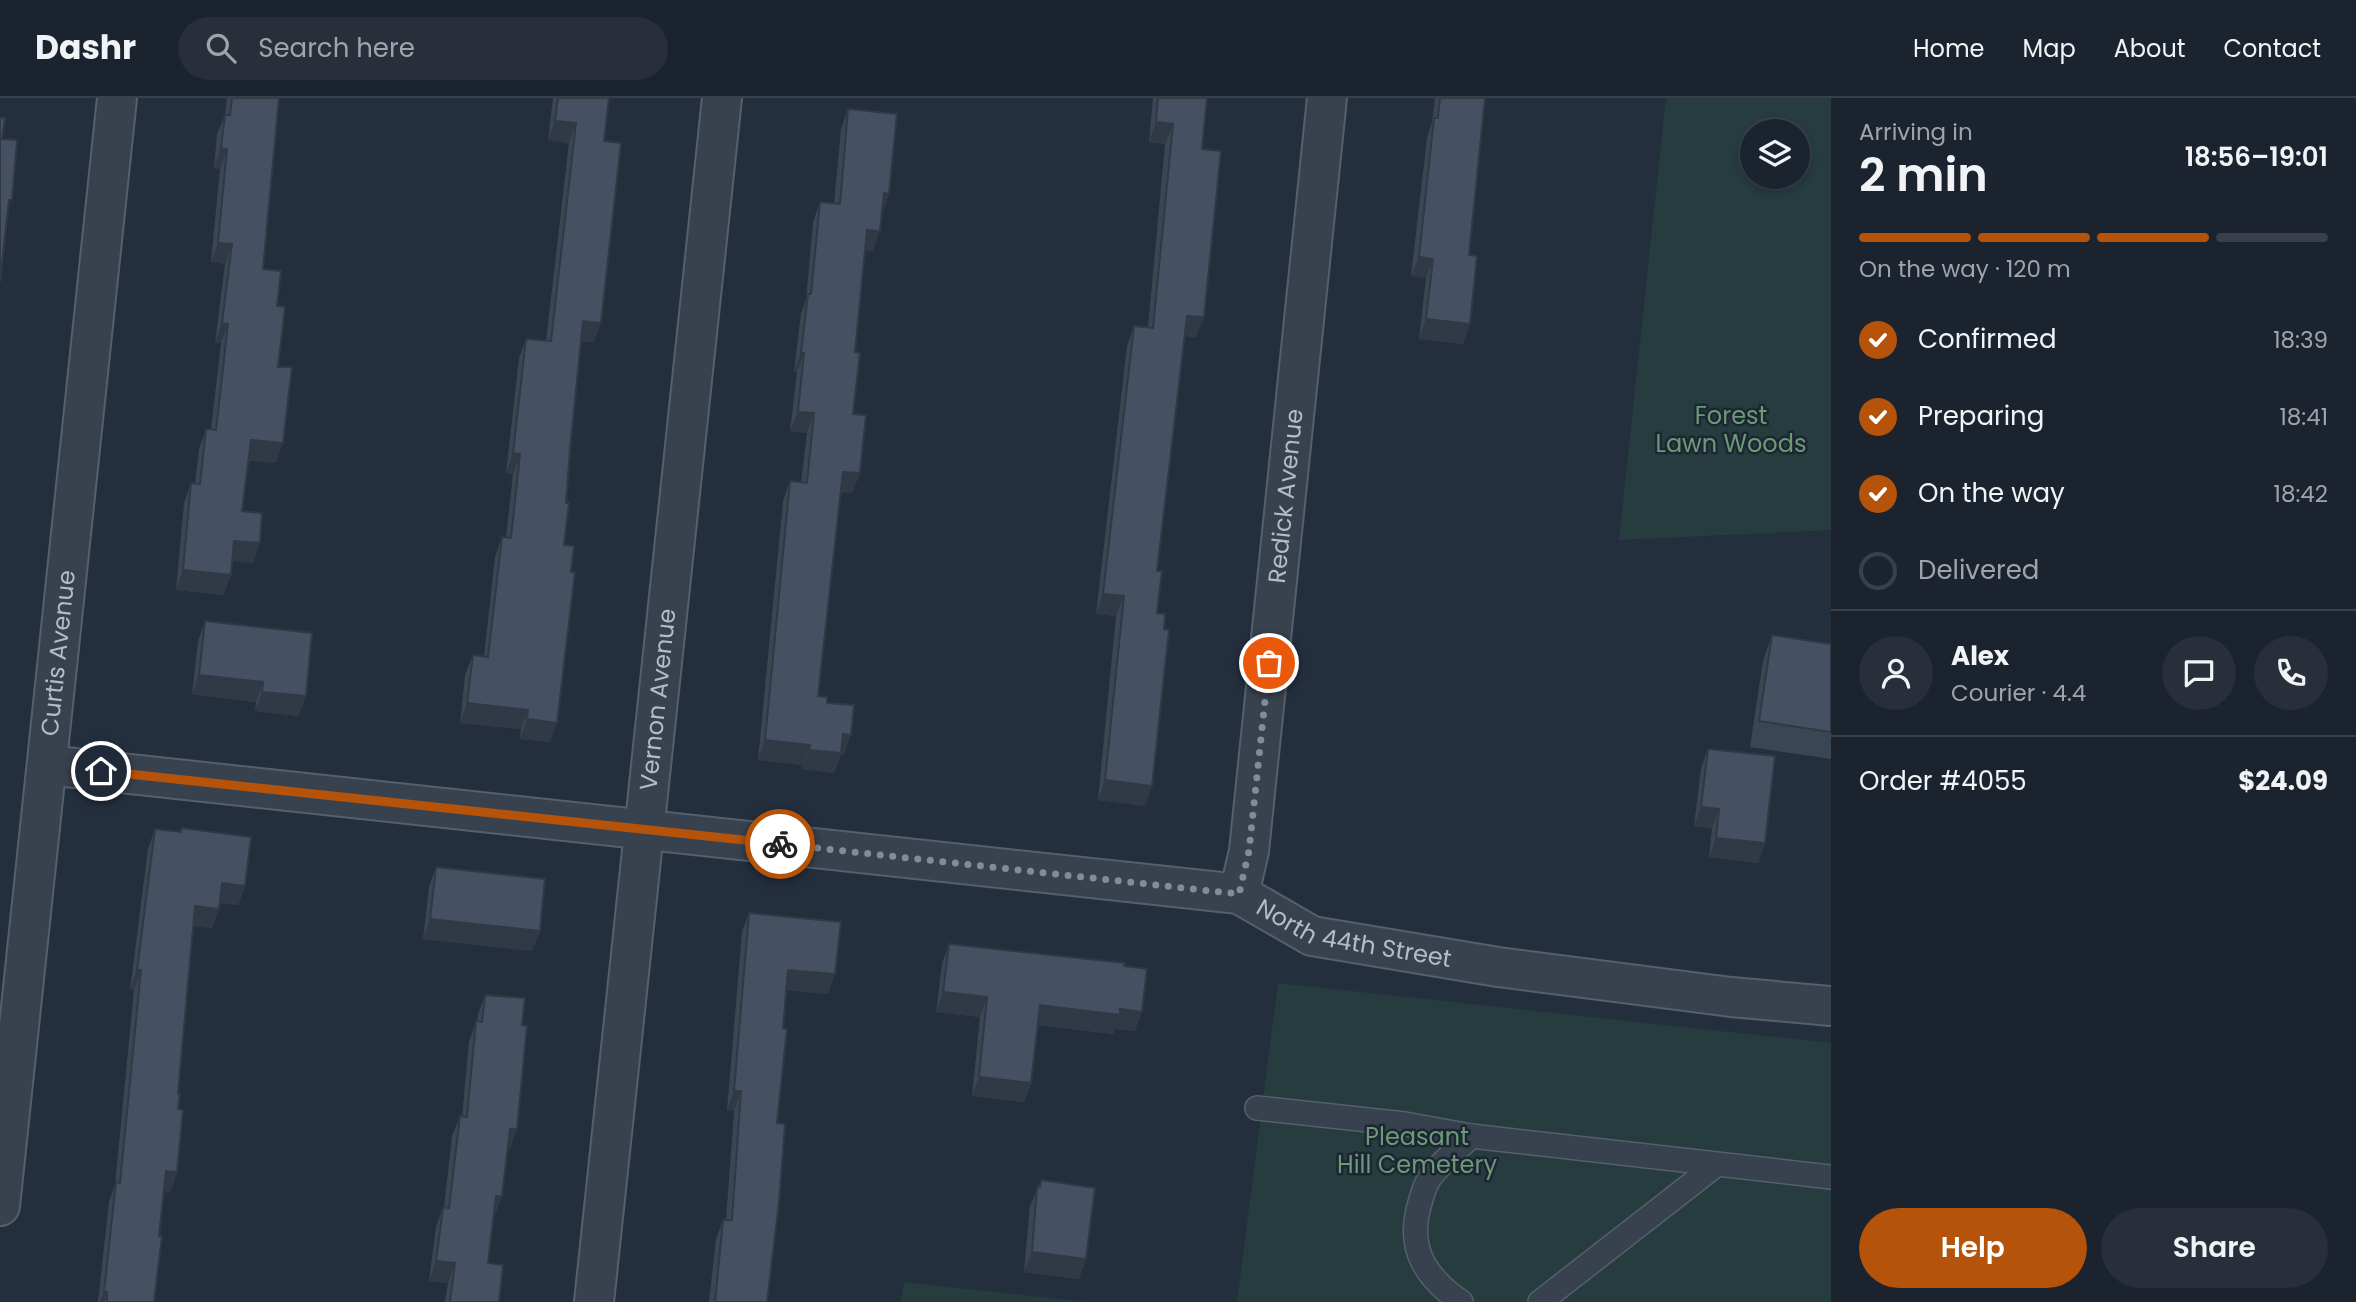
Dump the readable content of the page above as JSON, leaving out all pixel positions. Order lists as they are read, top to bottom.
{
  "streets": {
    "street": [
      "Redick Avenue",
      "Curtis Avenue",
      "Vernon Avenue",
      "North 44th Street"
    ]
  },
  "crossings": [
    ["Redick Avenue", "North 44th Street"],
    ["Curtis Avenue", "North 44th Street"],
    ["Vernon Avenue", "North 44th Street"]
  ],
  "parks": ["Forest Lawn Woods", "Pleasant Hill Cemetery"],
  "page": {
    "header": "Dashr",
    "search": "Search here",
    "nav": [
      "Home",
      "Map",
      "About",
      "Contact"
    ],
    "heading": ["2 min", "Arriving in", "18:56–19:01"],
    "panel": [
      "Alex",
      "Courier · 4.4",
      "Order #4055",
      "$24.09"
    ],
    "bar": "On the way · 120 m",
    "list": [
      ["Confirmed", "18:39"],
      ["Preparing", "18:41"],
      ["On the way", "18:42"],
      "Delivered"
    ],
    "buttons": ["Help", "Share"]
  }
}
